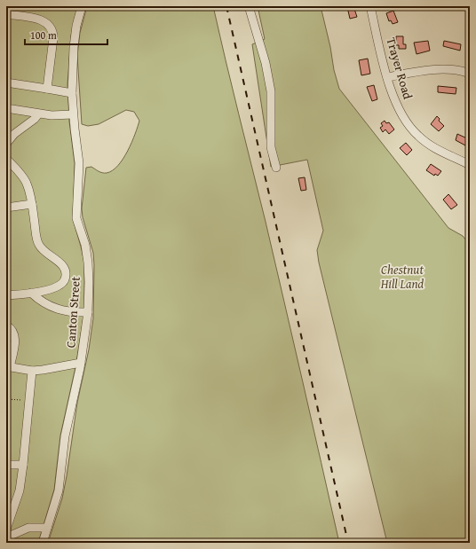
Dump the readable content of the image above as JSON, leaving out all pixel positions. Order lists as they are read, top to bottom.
{
  "streets": {
    "street": ["Trayer Road", "Canton Street"]
  },
  "parks": ["Chestnut Hill Land"],
  "scale_bar": "100 m"
}
